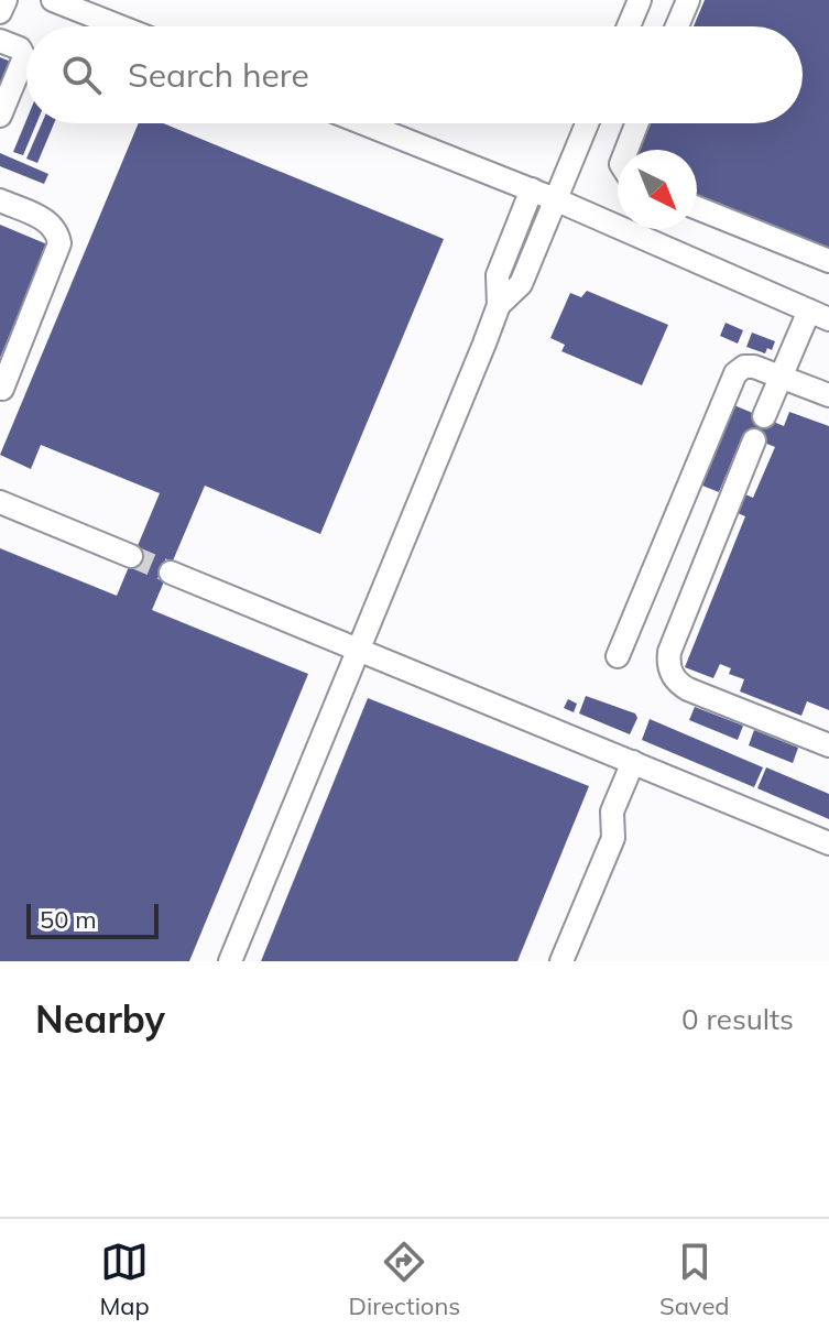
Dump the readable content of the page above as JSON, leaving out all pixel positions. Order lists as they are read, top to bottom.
{
  "scale_bar": "50 m",
  "north": "bottom right",
  "page": {
    "search": "Search here",
    "scale": "50 m",
    "heading": ["Nearby", "0 results"],
    "nav": ["Map", "Directions", "Saved"]
  }
}
